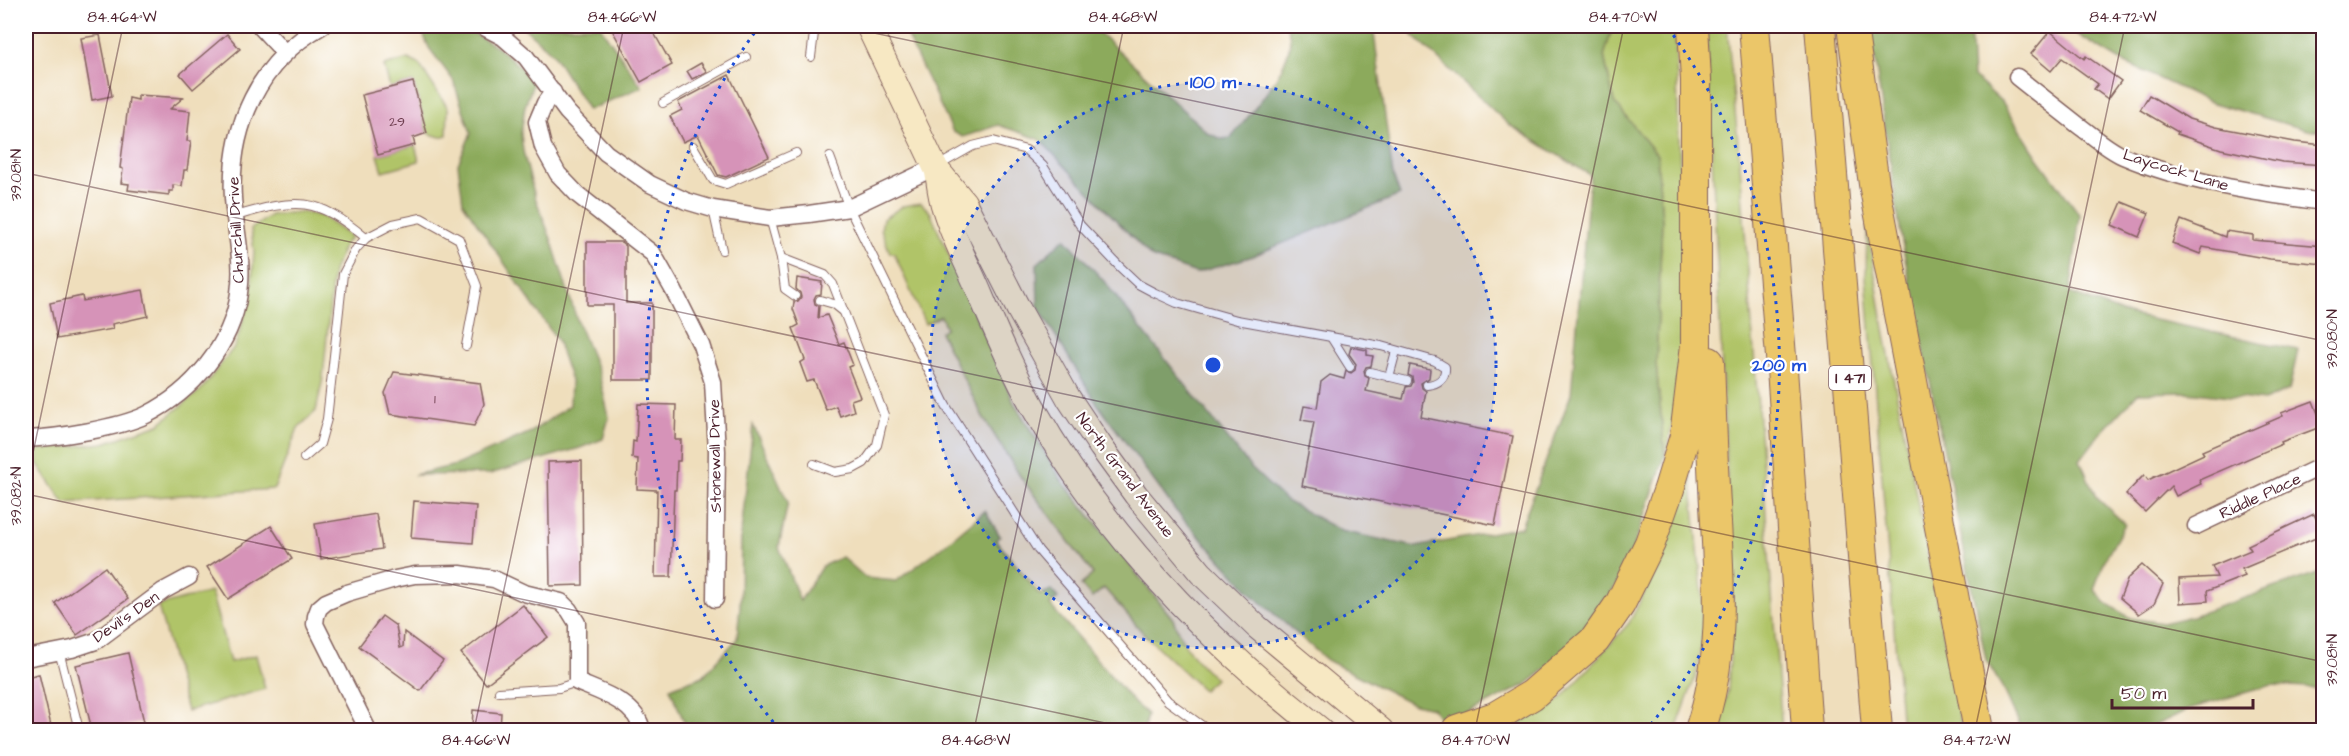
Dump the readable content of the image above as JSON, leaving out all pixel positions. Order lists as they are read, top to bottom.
{
  "streets": {
    "highway": ["I 471"],
    "main road": ["North Grand Avenue"],
    "street": [
      "Laycock Lane",
      "Churchill Drive",
      "Stonewall Drive",
      "Riddle Place",
      "Devil’s Den"
    ]
  },
  "house_numbers": ["29", "1"],
  "scale_bar": "50 m",
  "coordinates": [
    "84.464°W",
    "84.466°W",
    "84.468°W",
    "84.470°W",
    "84.472°W",
    "39.081°N",
    "39.080°N",
    "39.082°N"
  ],
  "rings": ["100 m", "200 m"]
}
